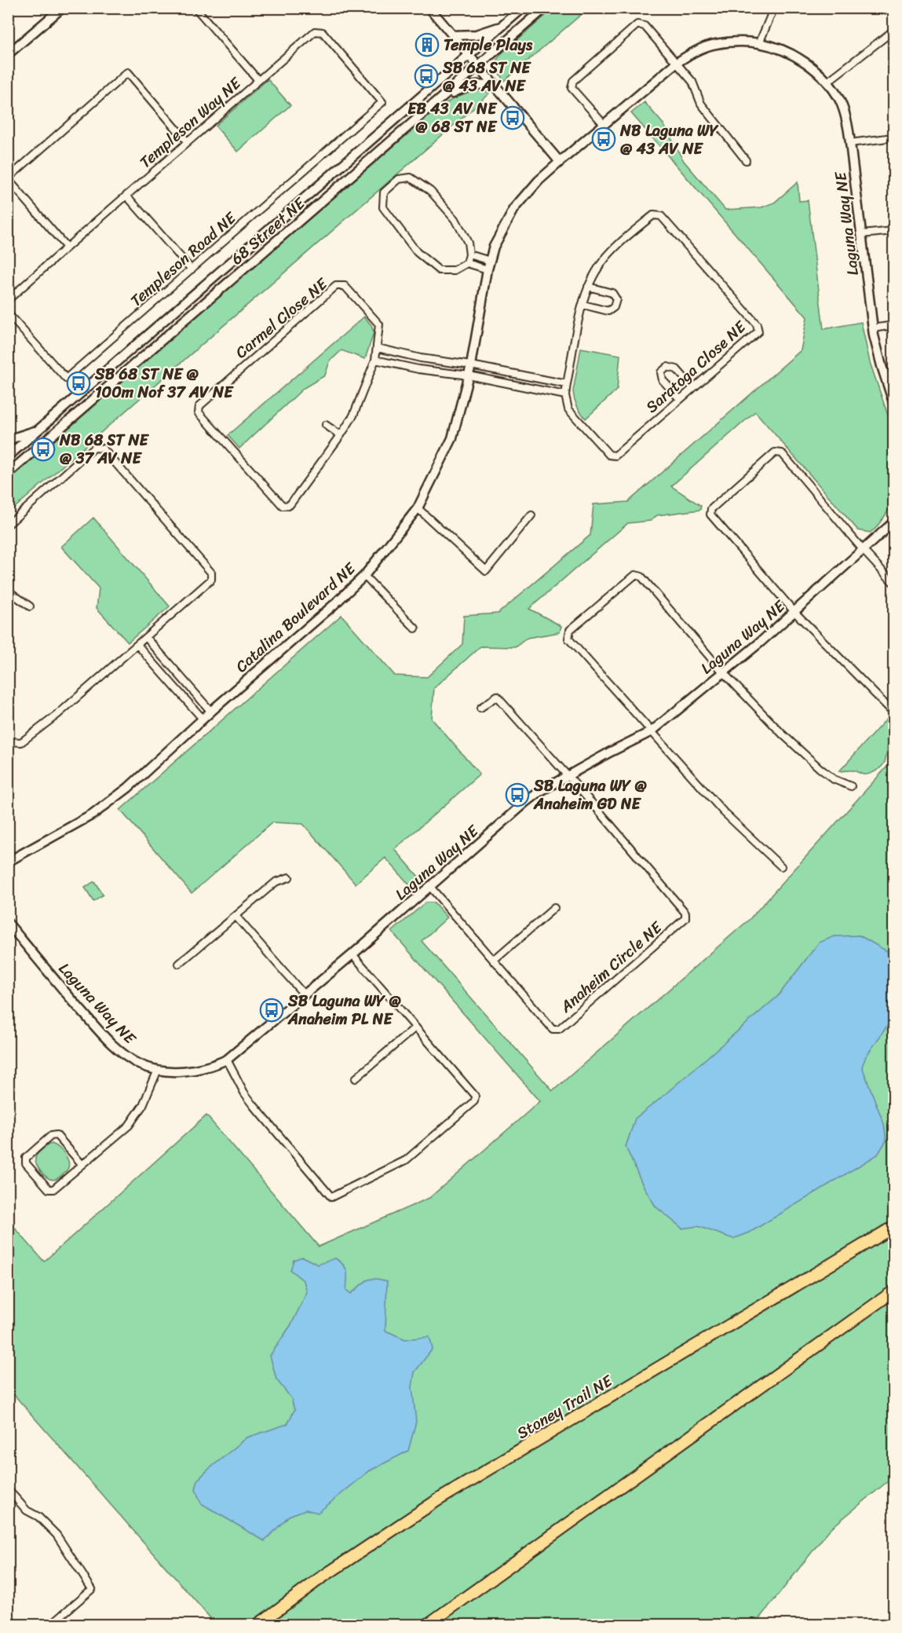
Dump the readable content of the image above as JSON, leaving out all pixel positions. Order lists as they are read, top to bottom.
{
  "streets": {
    "highway": ["Stoney Trail NE"],
    "street": [
      "Templeson Way NE",
      "Laguna Way NE",
      "68 Street NE",
      "Templeson Road NE",
      "Carmel Close NE",
      "Saratoga Close NE",
      "Catalina Boulevard NE",
      "Anaheim Circle NE"
    ]
  },
  "crossings": [
    ["Templeson Way NE", "Templeson Road NE"],
    ["Laguna Way NE", "Catalina Boulevard NE"],
    ["Laguna Way NE", "Anaheim Circle NE"]
  ],
  "places": {
    "building": ["Temple Plays"],
    "bus stop": [
      "SB 68 ST NE @ 43 AV NE",
      "EB 43 AV NE @ 68 ST NE",
      "NB Laguna WY @ 43 AV NE",
      "SB 68 ST NE @ 100m Nof 37 AV NE",
      "NB 68 ST NE @ 37 AV NE",
      "SB Laguna WY @ Anaheim GD NE",
      "SB Laguna WY @ Anaheim PL NE"
    ]
  }
}
